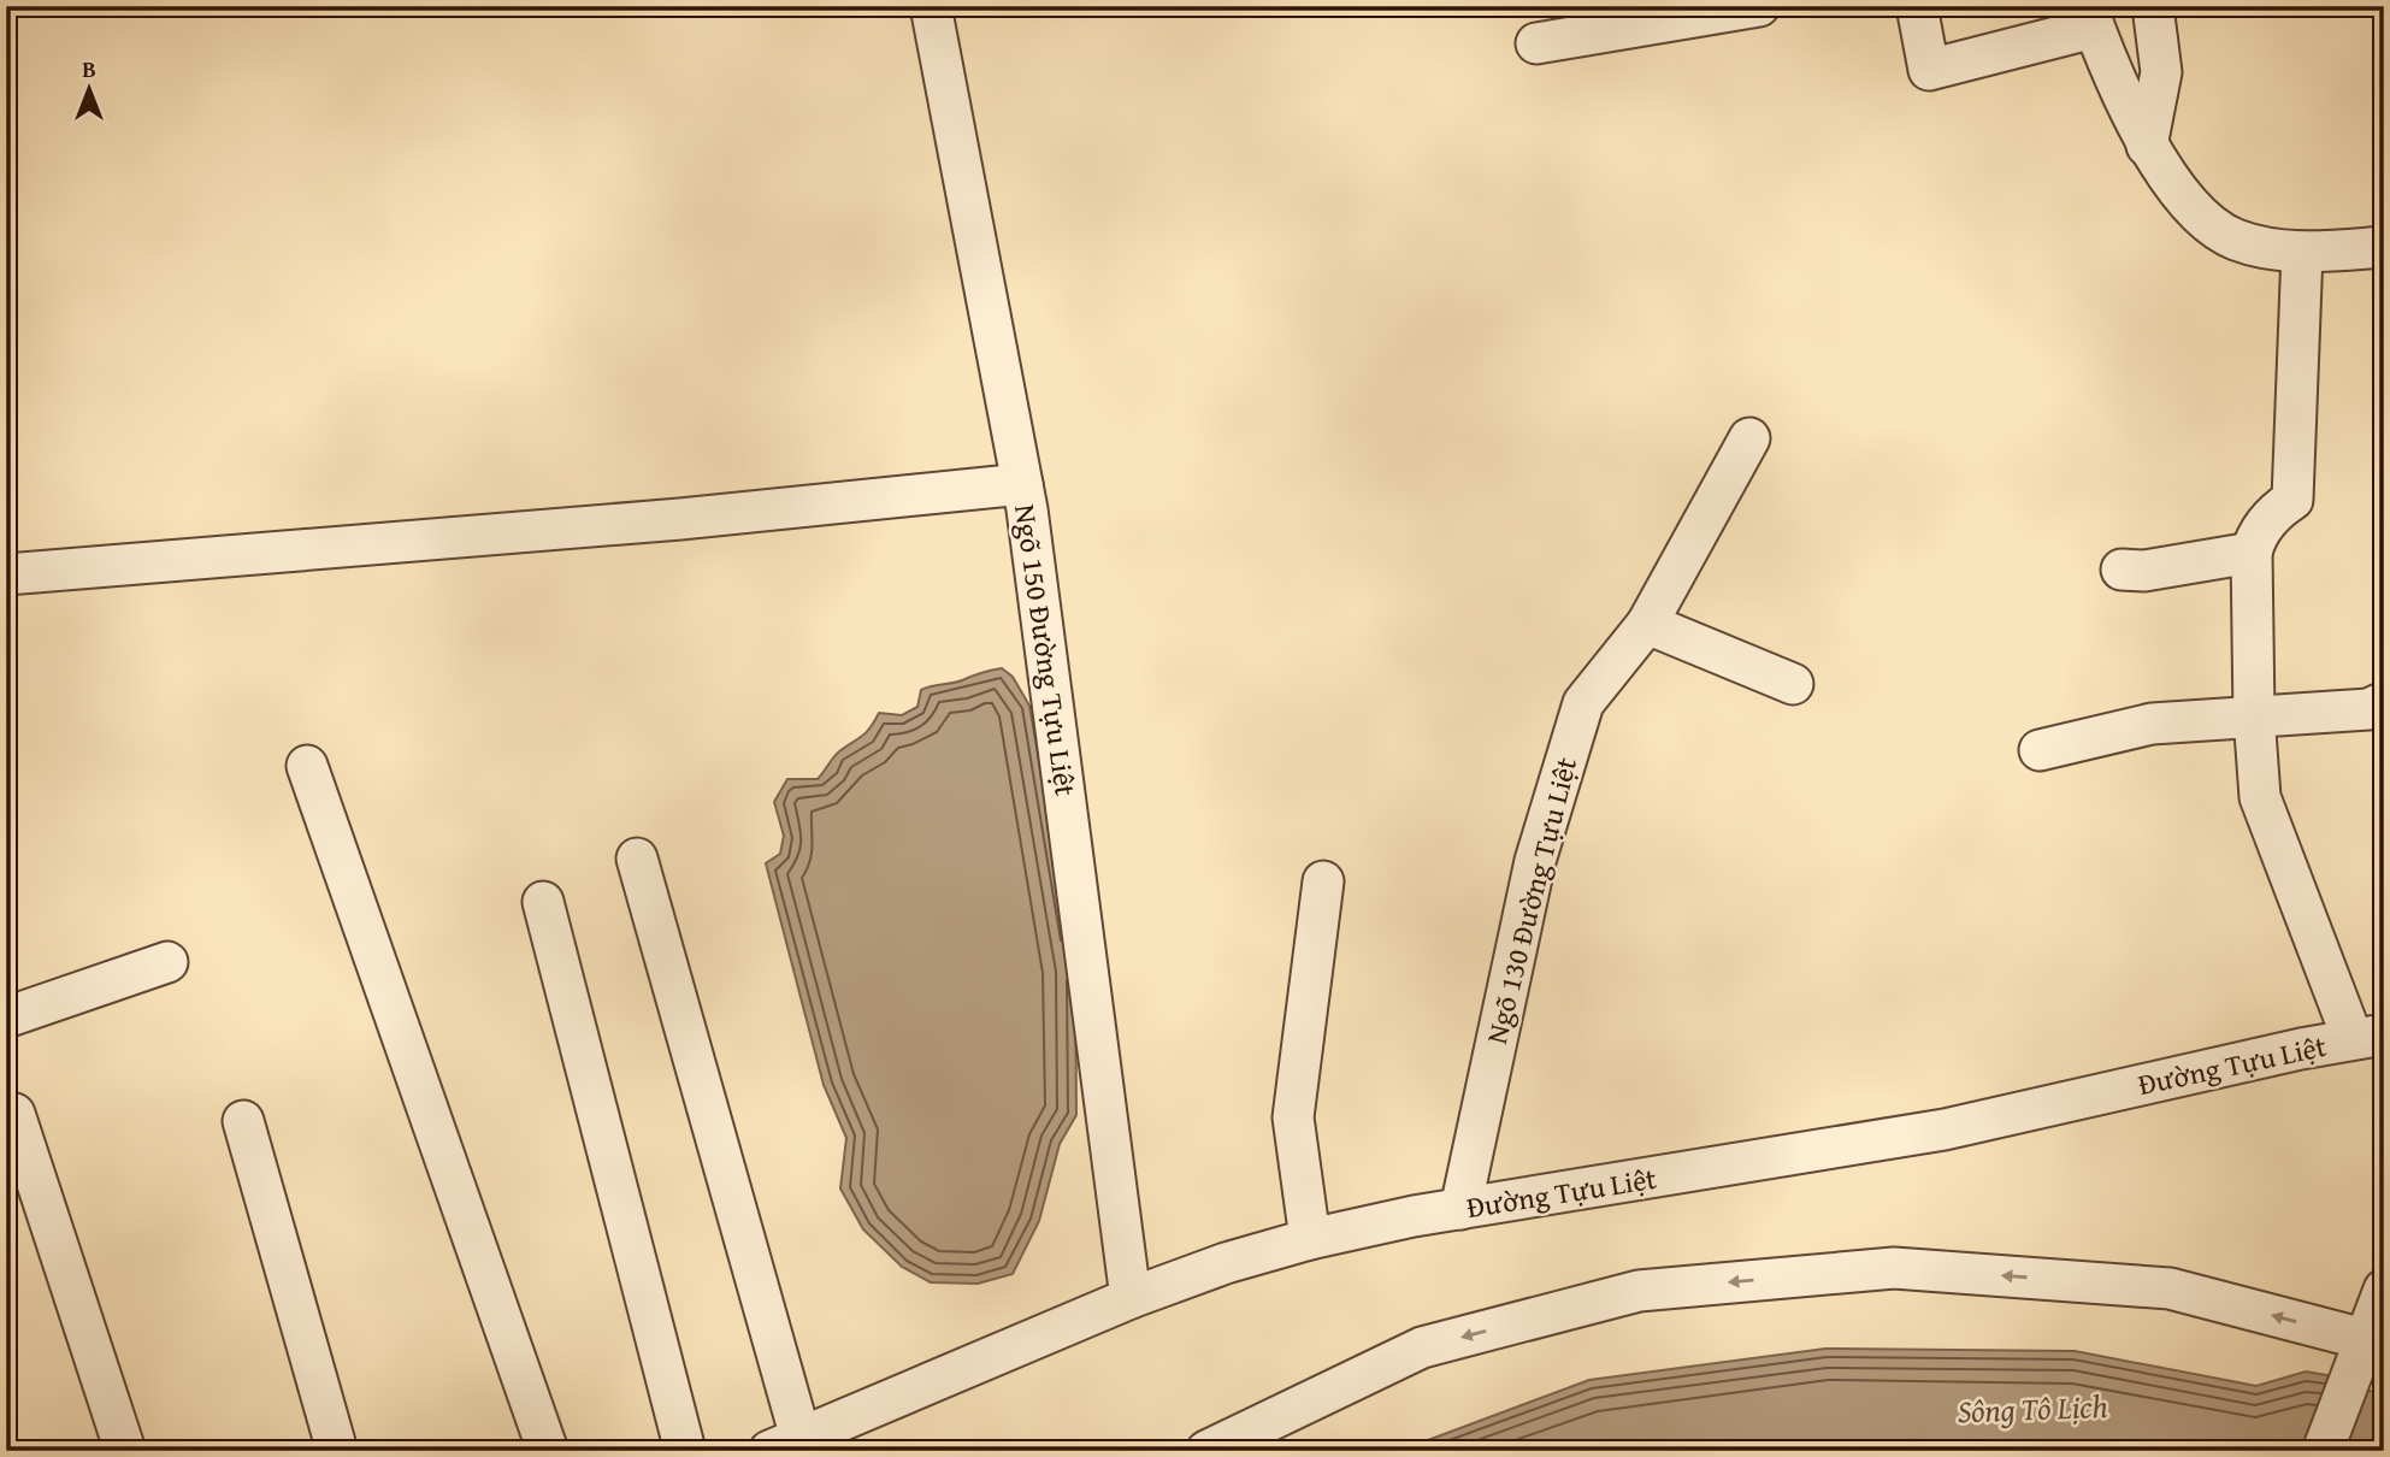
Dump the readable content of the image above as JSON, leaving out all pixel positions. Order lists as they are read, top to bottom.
{
  "streets": {
    "street": ["Ngõ 150 Đường Tựu Liệt", "Ngõ 130 Đường Tựu Liệt", "Đường Tựu Liệt"]
  },
  "crossings": [
    ["Ngõ 150 Đường Tựu Liệt", "Đường Tựu Liệt"],
    ["Ngõ 130 Đường Tựu Liệt", "Đường Tựu Liệt"]
  ],
  "water": ["Sông Tô Lịch"],
  "north": "top"
}
